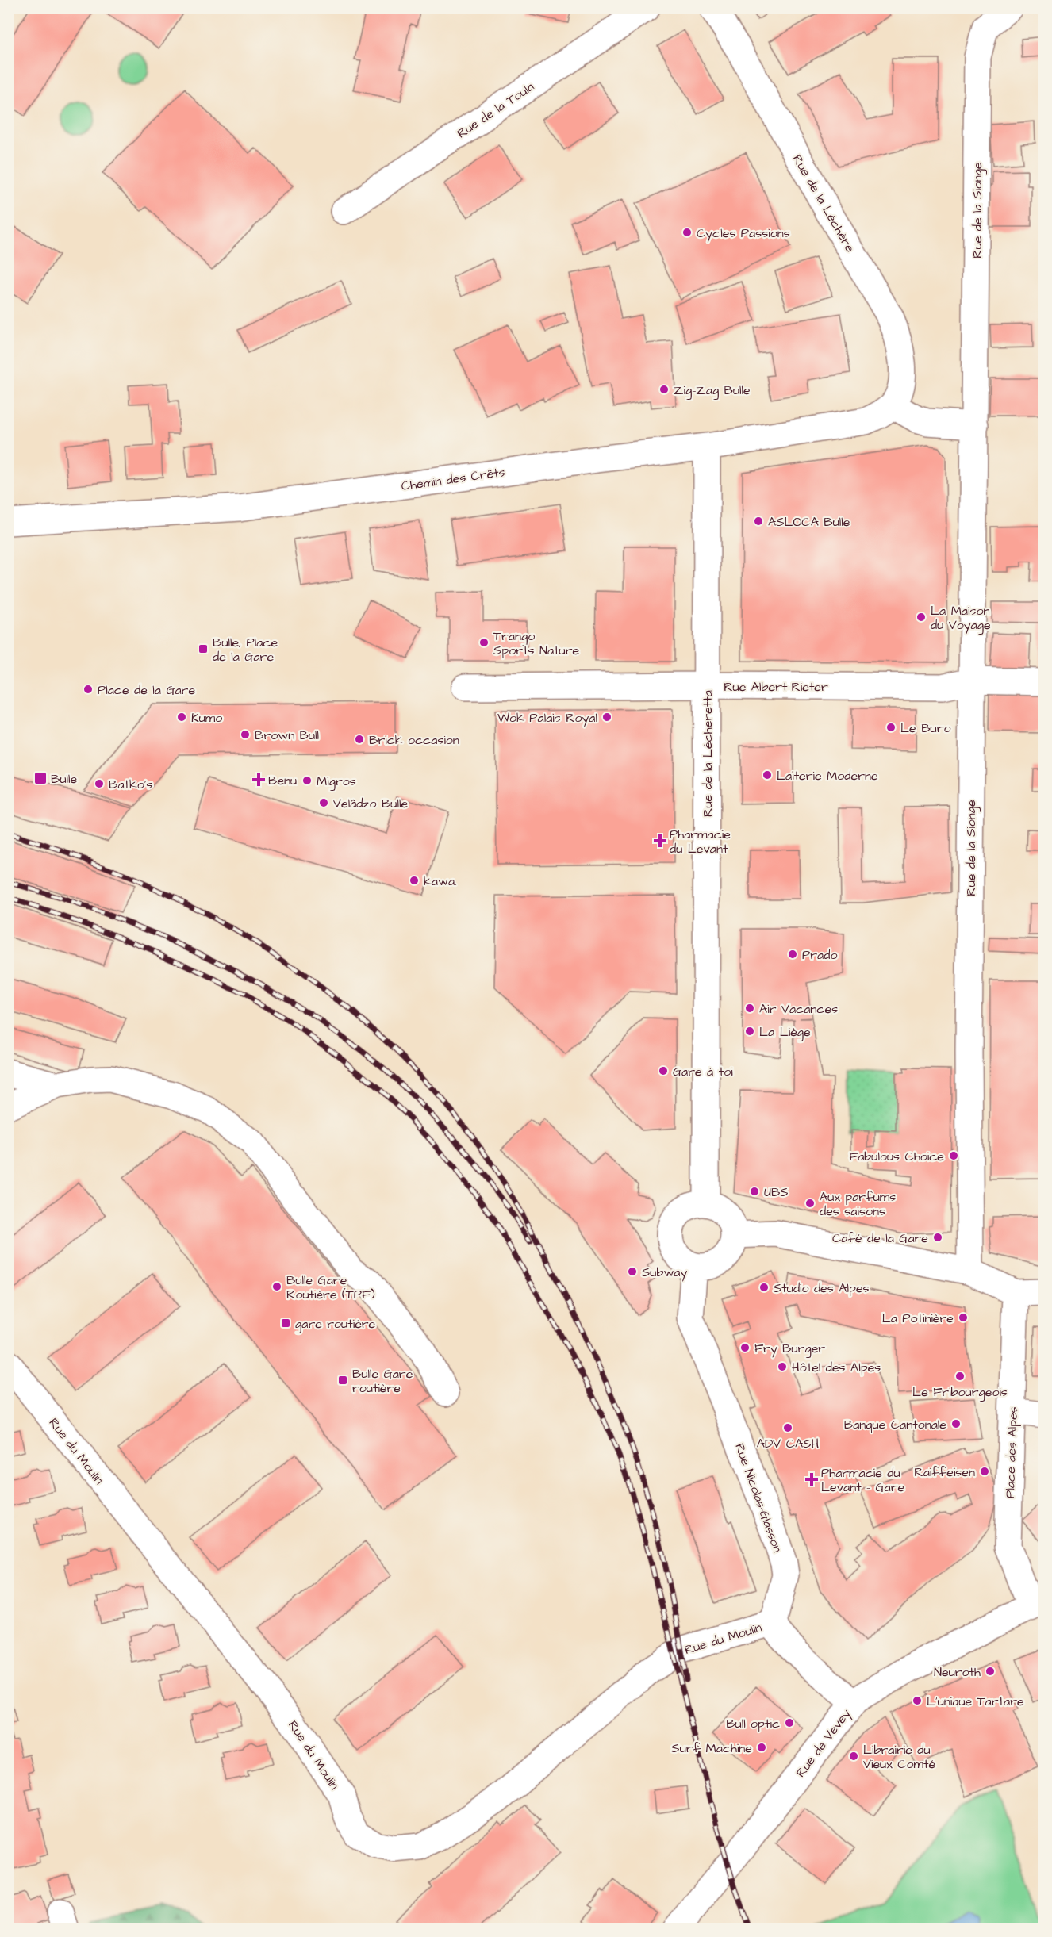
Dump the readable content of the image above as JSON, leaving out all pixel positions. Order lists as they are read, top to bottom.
{
  "streets": {
    "street": [
      "Rue de la Toula",
      "Rue de la Léchère",
      "Rue de la Sionge",
      "Chemin des Crêts",
      "Rue Albert-Rieter",
      "Rue de la Lécheretta",
      "Rue du Moulin",
      "Place des Alpes",
      "Rue Nicolas-Glasson",
      "Rue de Vevey"
    ]
  },
  "crossings": [
    ["Rue de la Léchère", "Chemin des Crêts"],
    ["Rue de la Sionge", "Rue Albert-Rieter"],
    ["Chemin des Crêts", "Rue de la Lécheretta"],
    ["Rue Albert-Rieter", "Rue de la Lécheretta"],
    ["Rue de la Lécheretta", "Rue Nicolas-Glasson"],
    ["Rue du Moulin", "Rue Nicolas-Glasson"],
    ["Place des Alpes", "Rue de Vevey"]
  ],
  "places": {
    "other": [
      "Cycles Passions",
      "Zig-Zag Bulle",
      "ASLOCA Bulle",
      "La Maison du Voyage",
      "Trango Sports Nature",
      "Place de la Gare",
      "Kumo",
      "Wok Palais Royal",
      "Le Buro",
      "Brown Bull",
      "Brick occasion",
      "Laiterie Moderne",
      "Migros",
      "Batko's",
      "Velâdzo Bulle",
      "kawa.",
      "Prado",
      "Air Vacances",
      "La Liège",
      "Gare à toi",
      "Fabulous Choice",
      "UBS",
      "Aux parfums des saisons",
      "Café de la Gare",
      "Subway",
      "Bulle Gare Routière (TPF)",
      "Studio des Alpes",
      "La Potinière",
      "Fry Burger",
      "Hôtel des Alpes",
      "Le Fribourgeois",
      "Banque Cantonale",
      "ADV CASH",
      "Raiffeisen",
      "Neuroth",
      "L'unique Tartare",
      "Bull optic",
      "Surf Machine",
      "Librairie du Vieux Comté"
    ],
    "transit": [
      "Bulle, Place de la Gare",
      "Bulle",
      "gare routière",
      "Bulle Gare routière"
    ],
    "health": ["Benu", "Pharmacie du Levant", "Pharmacie du Levant - Gare"]
  }
}
